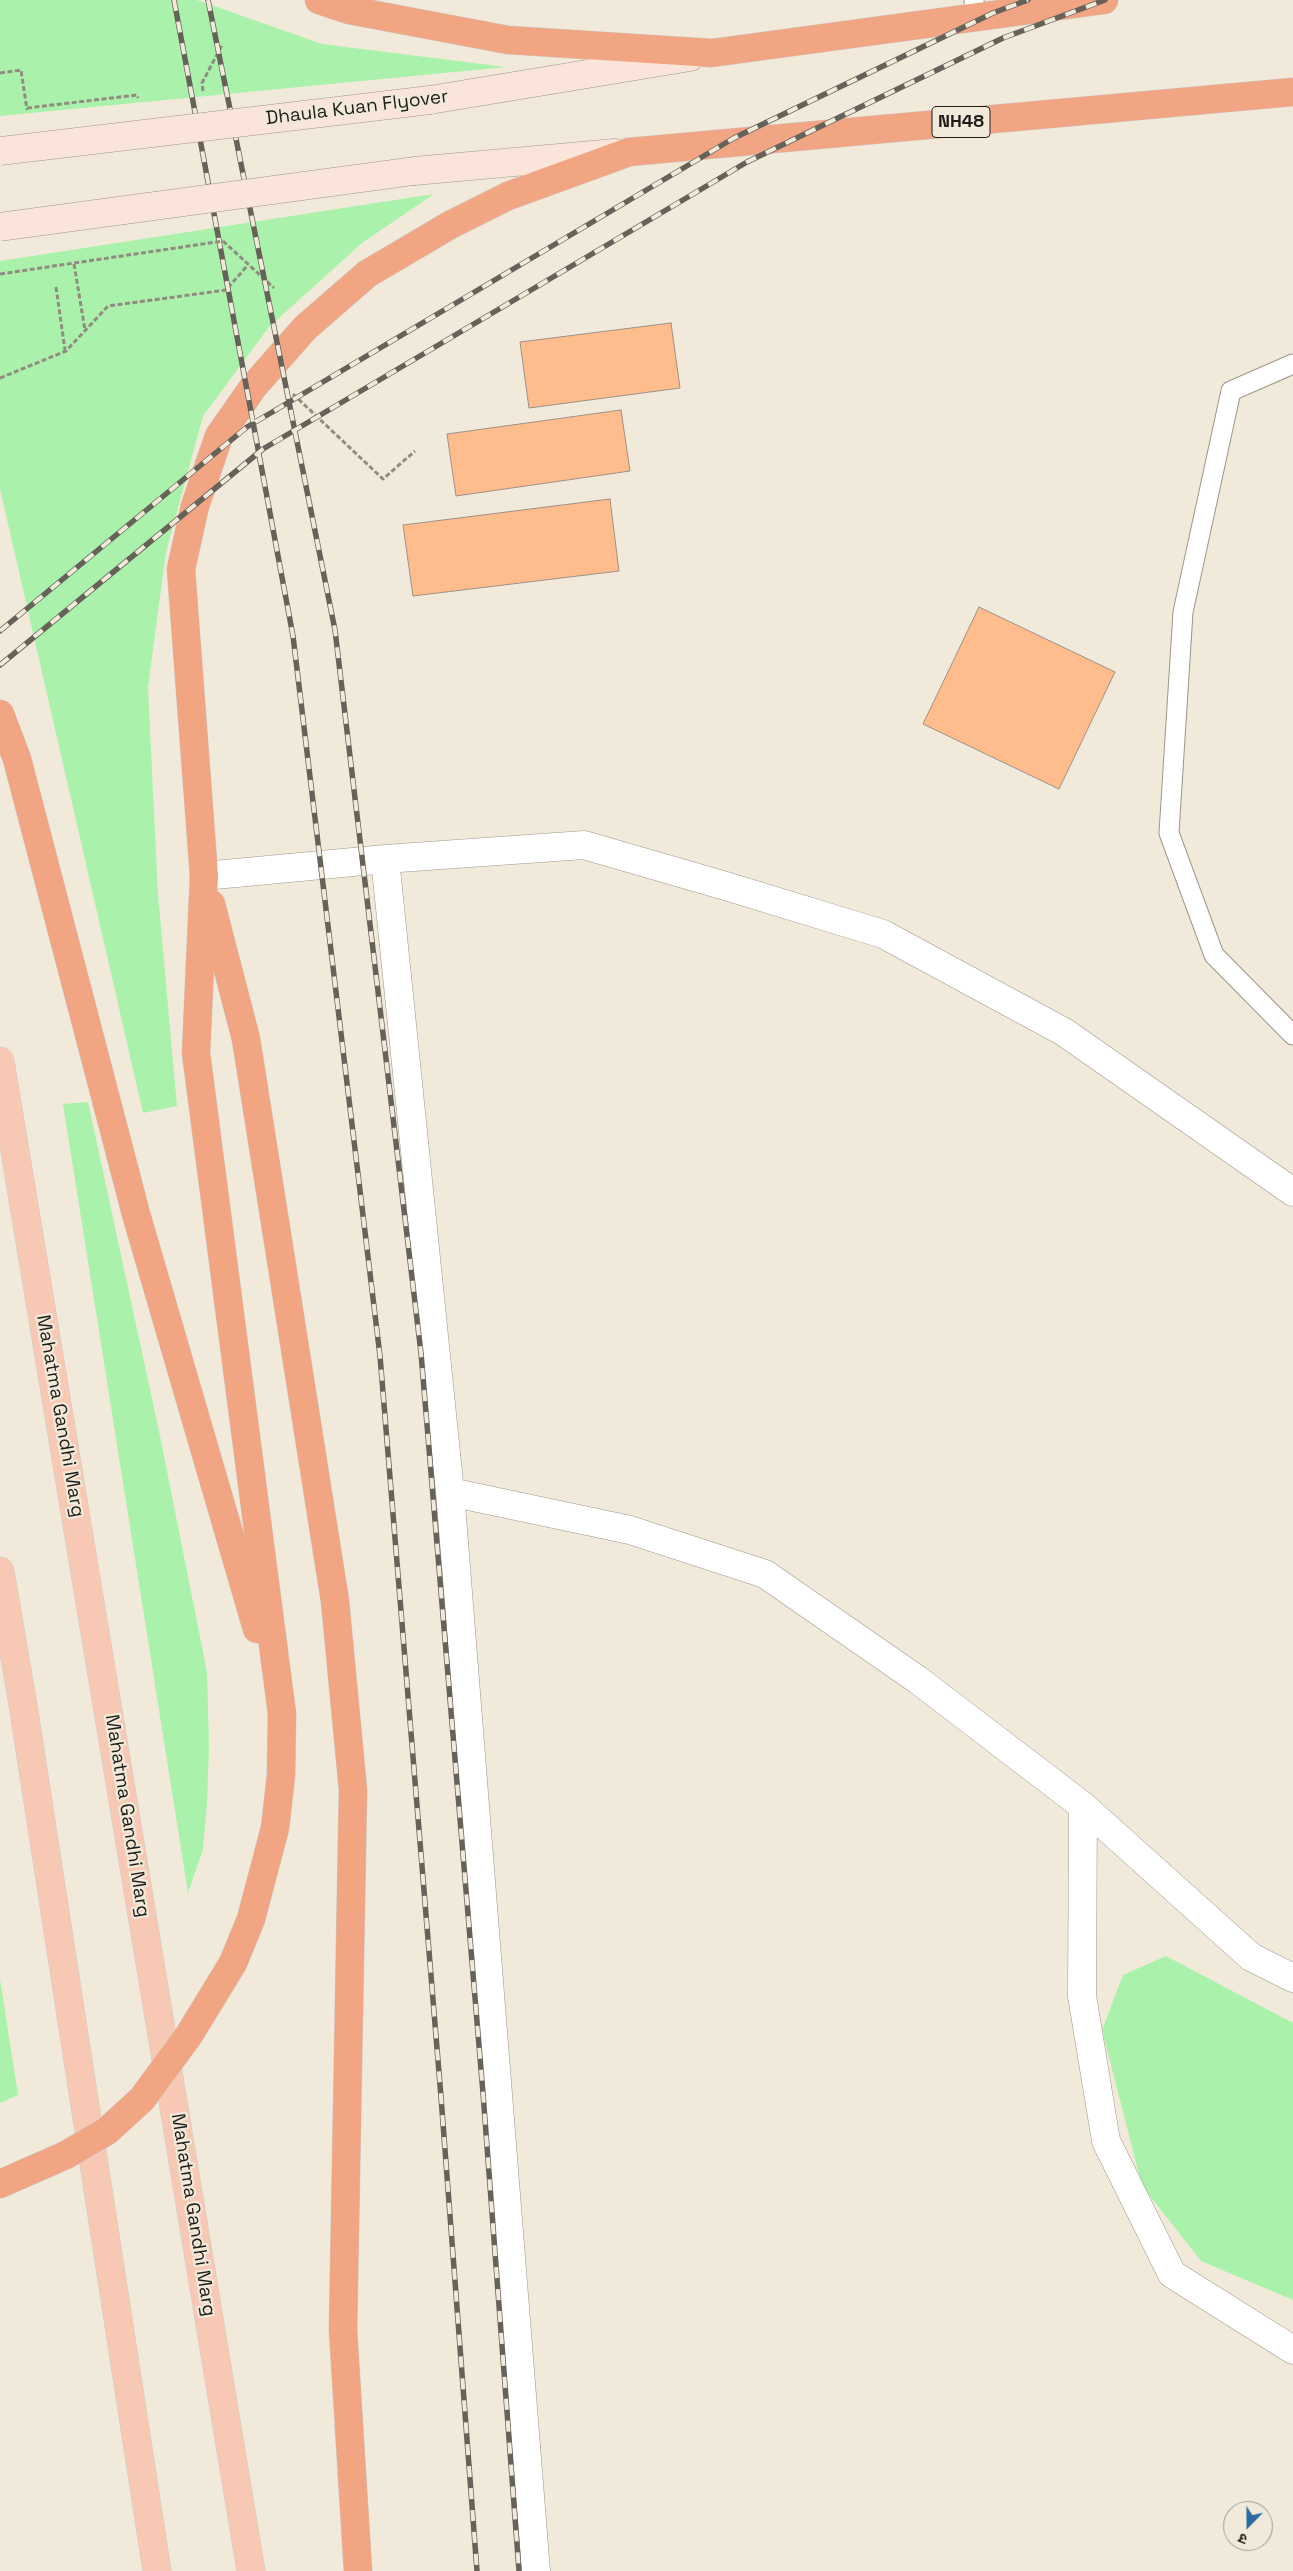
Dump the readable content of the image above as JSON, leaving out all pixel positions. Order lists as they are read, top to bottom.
{
  "streets": {
    "highway": ["NH48"],
    "main road": ["Dhaula Kuan Flyover", "Mahatma Gandhi Marg"]
  },
  "north": "bottom"
}
